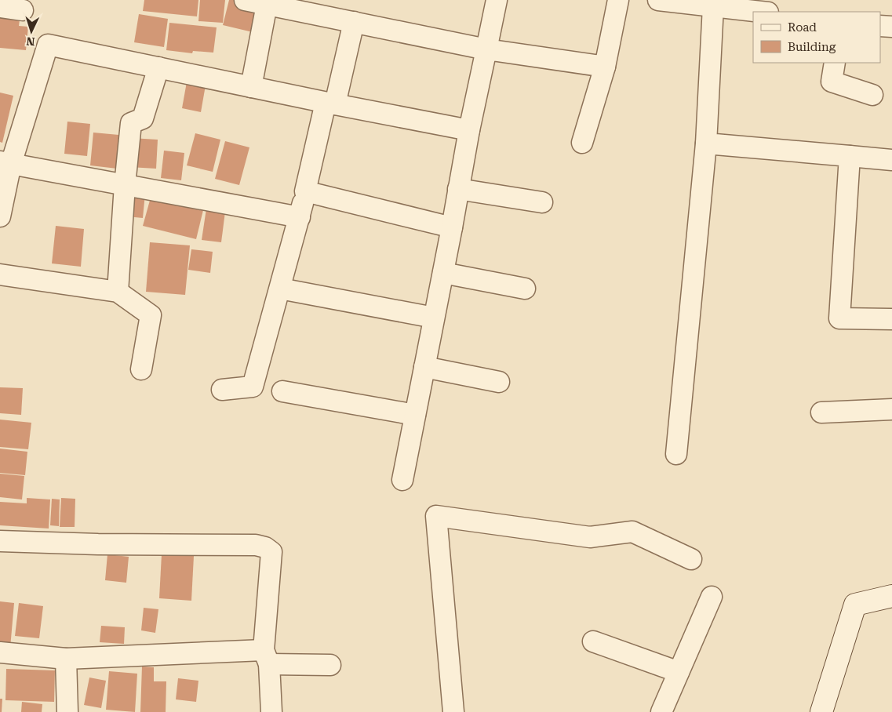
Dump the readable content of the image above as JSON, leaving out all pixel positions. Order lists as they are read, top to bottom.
{
  "legend": ["Road", "Building"],
  "north": "bottom"
}
